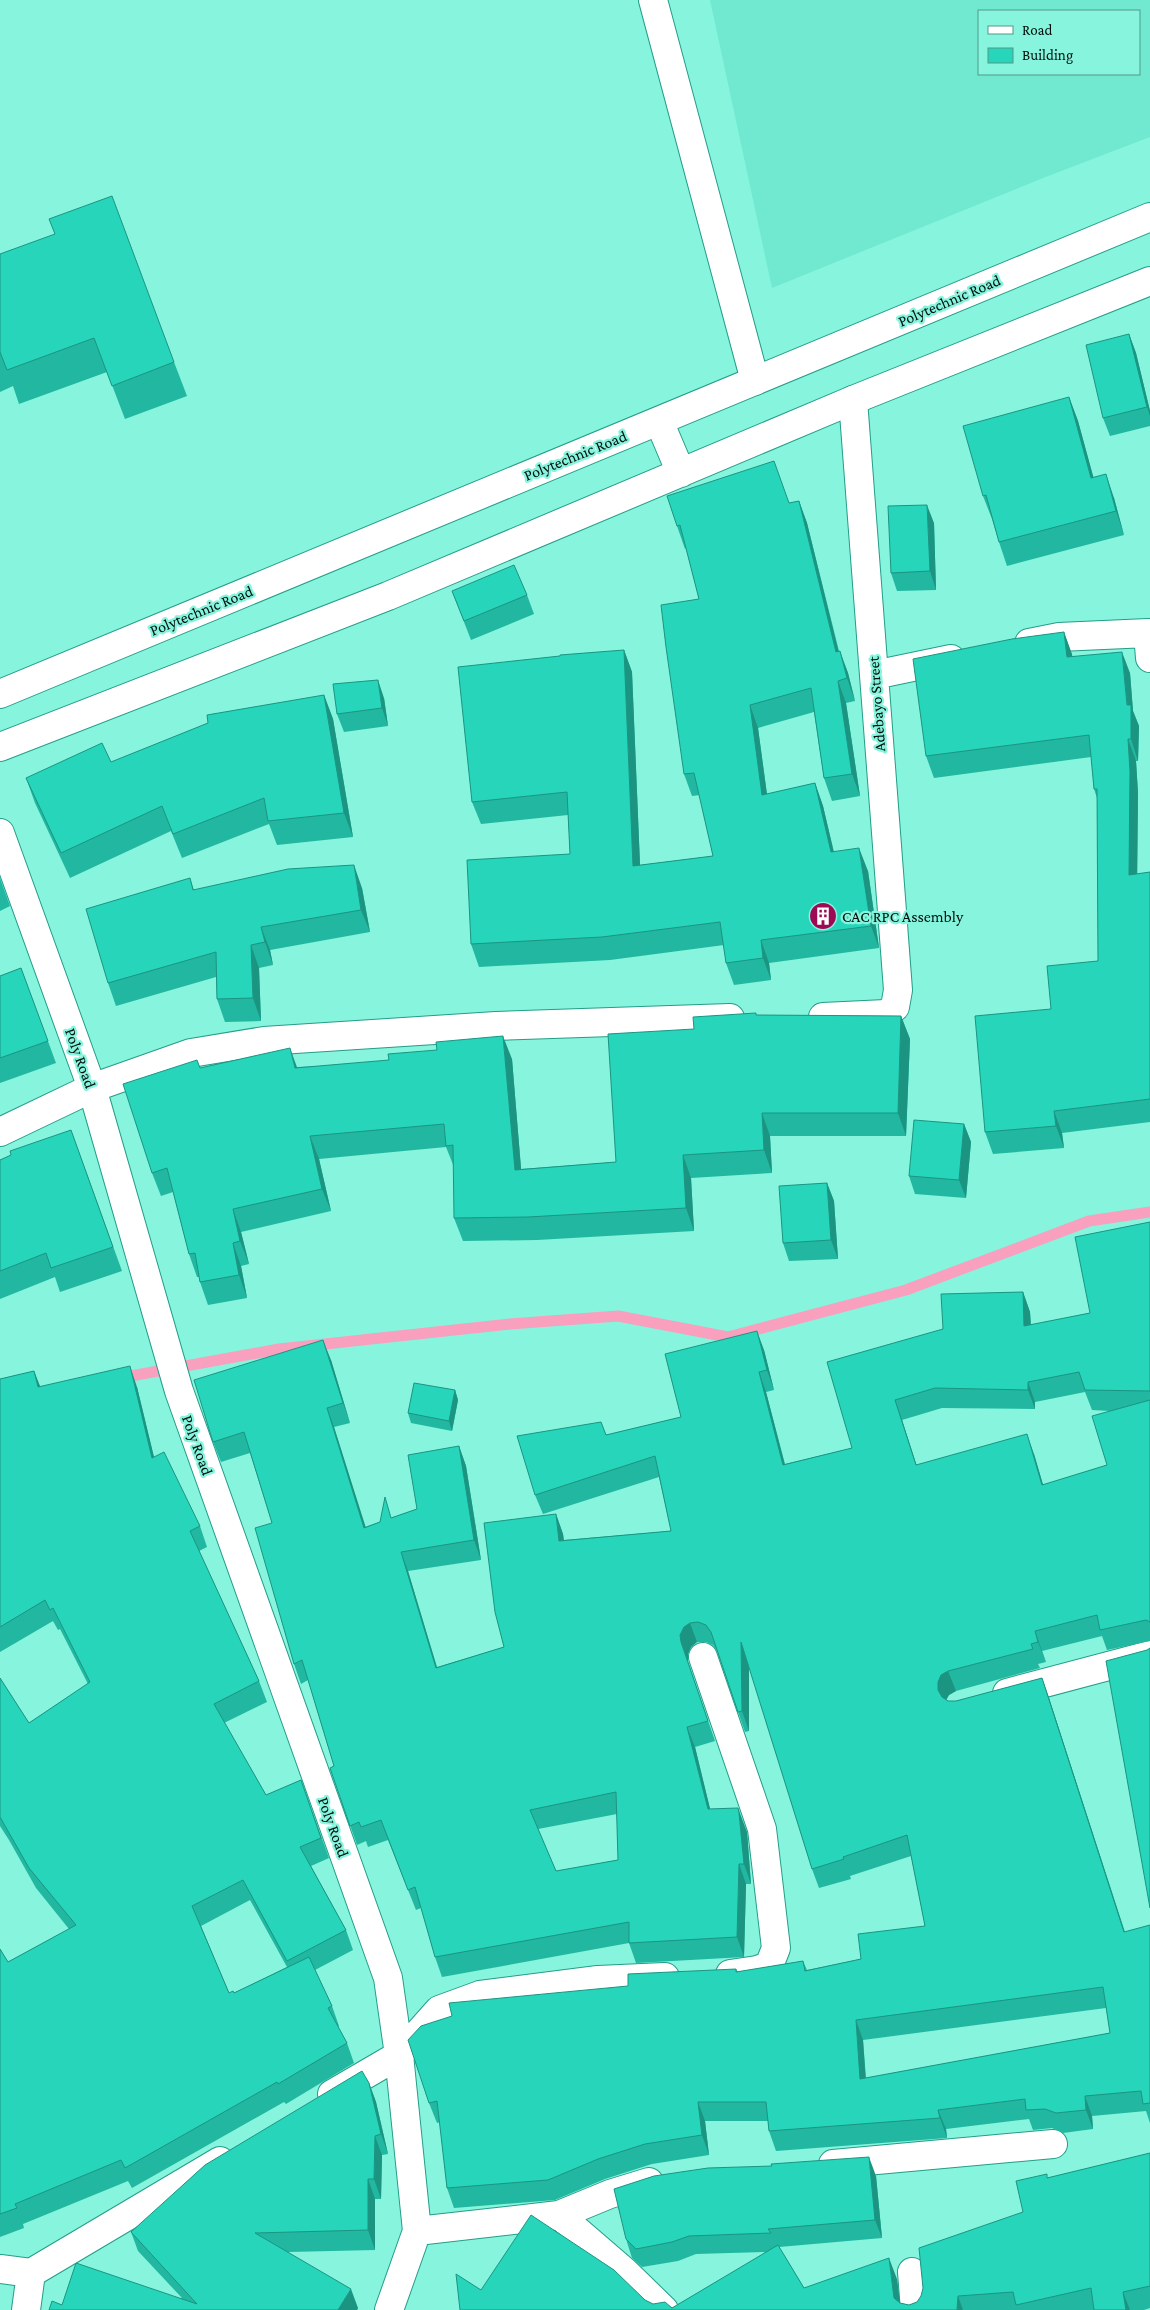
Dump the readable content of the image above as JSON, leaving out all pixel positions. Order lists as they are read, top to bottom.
{
  "streets": {
    "street": ["Polytechnic Road", "Adebayo Street", "Poly Road"]
  },
  "places": {
    "building": ["CAC RPC Assembly"]
  },
  "legend": ["Road", "Building"]
}
